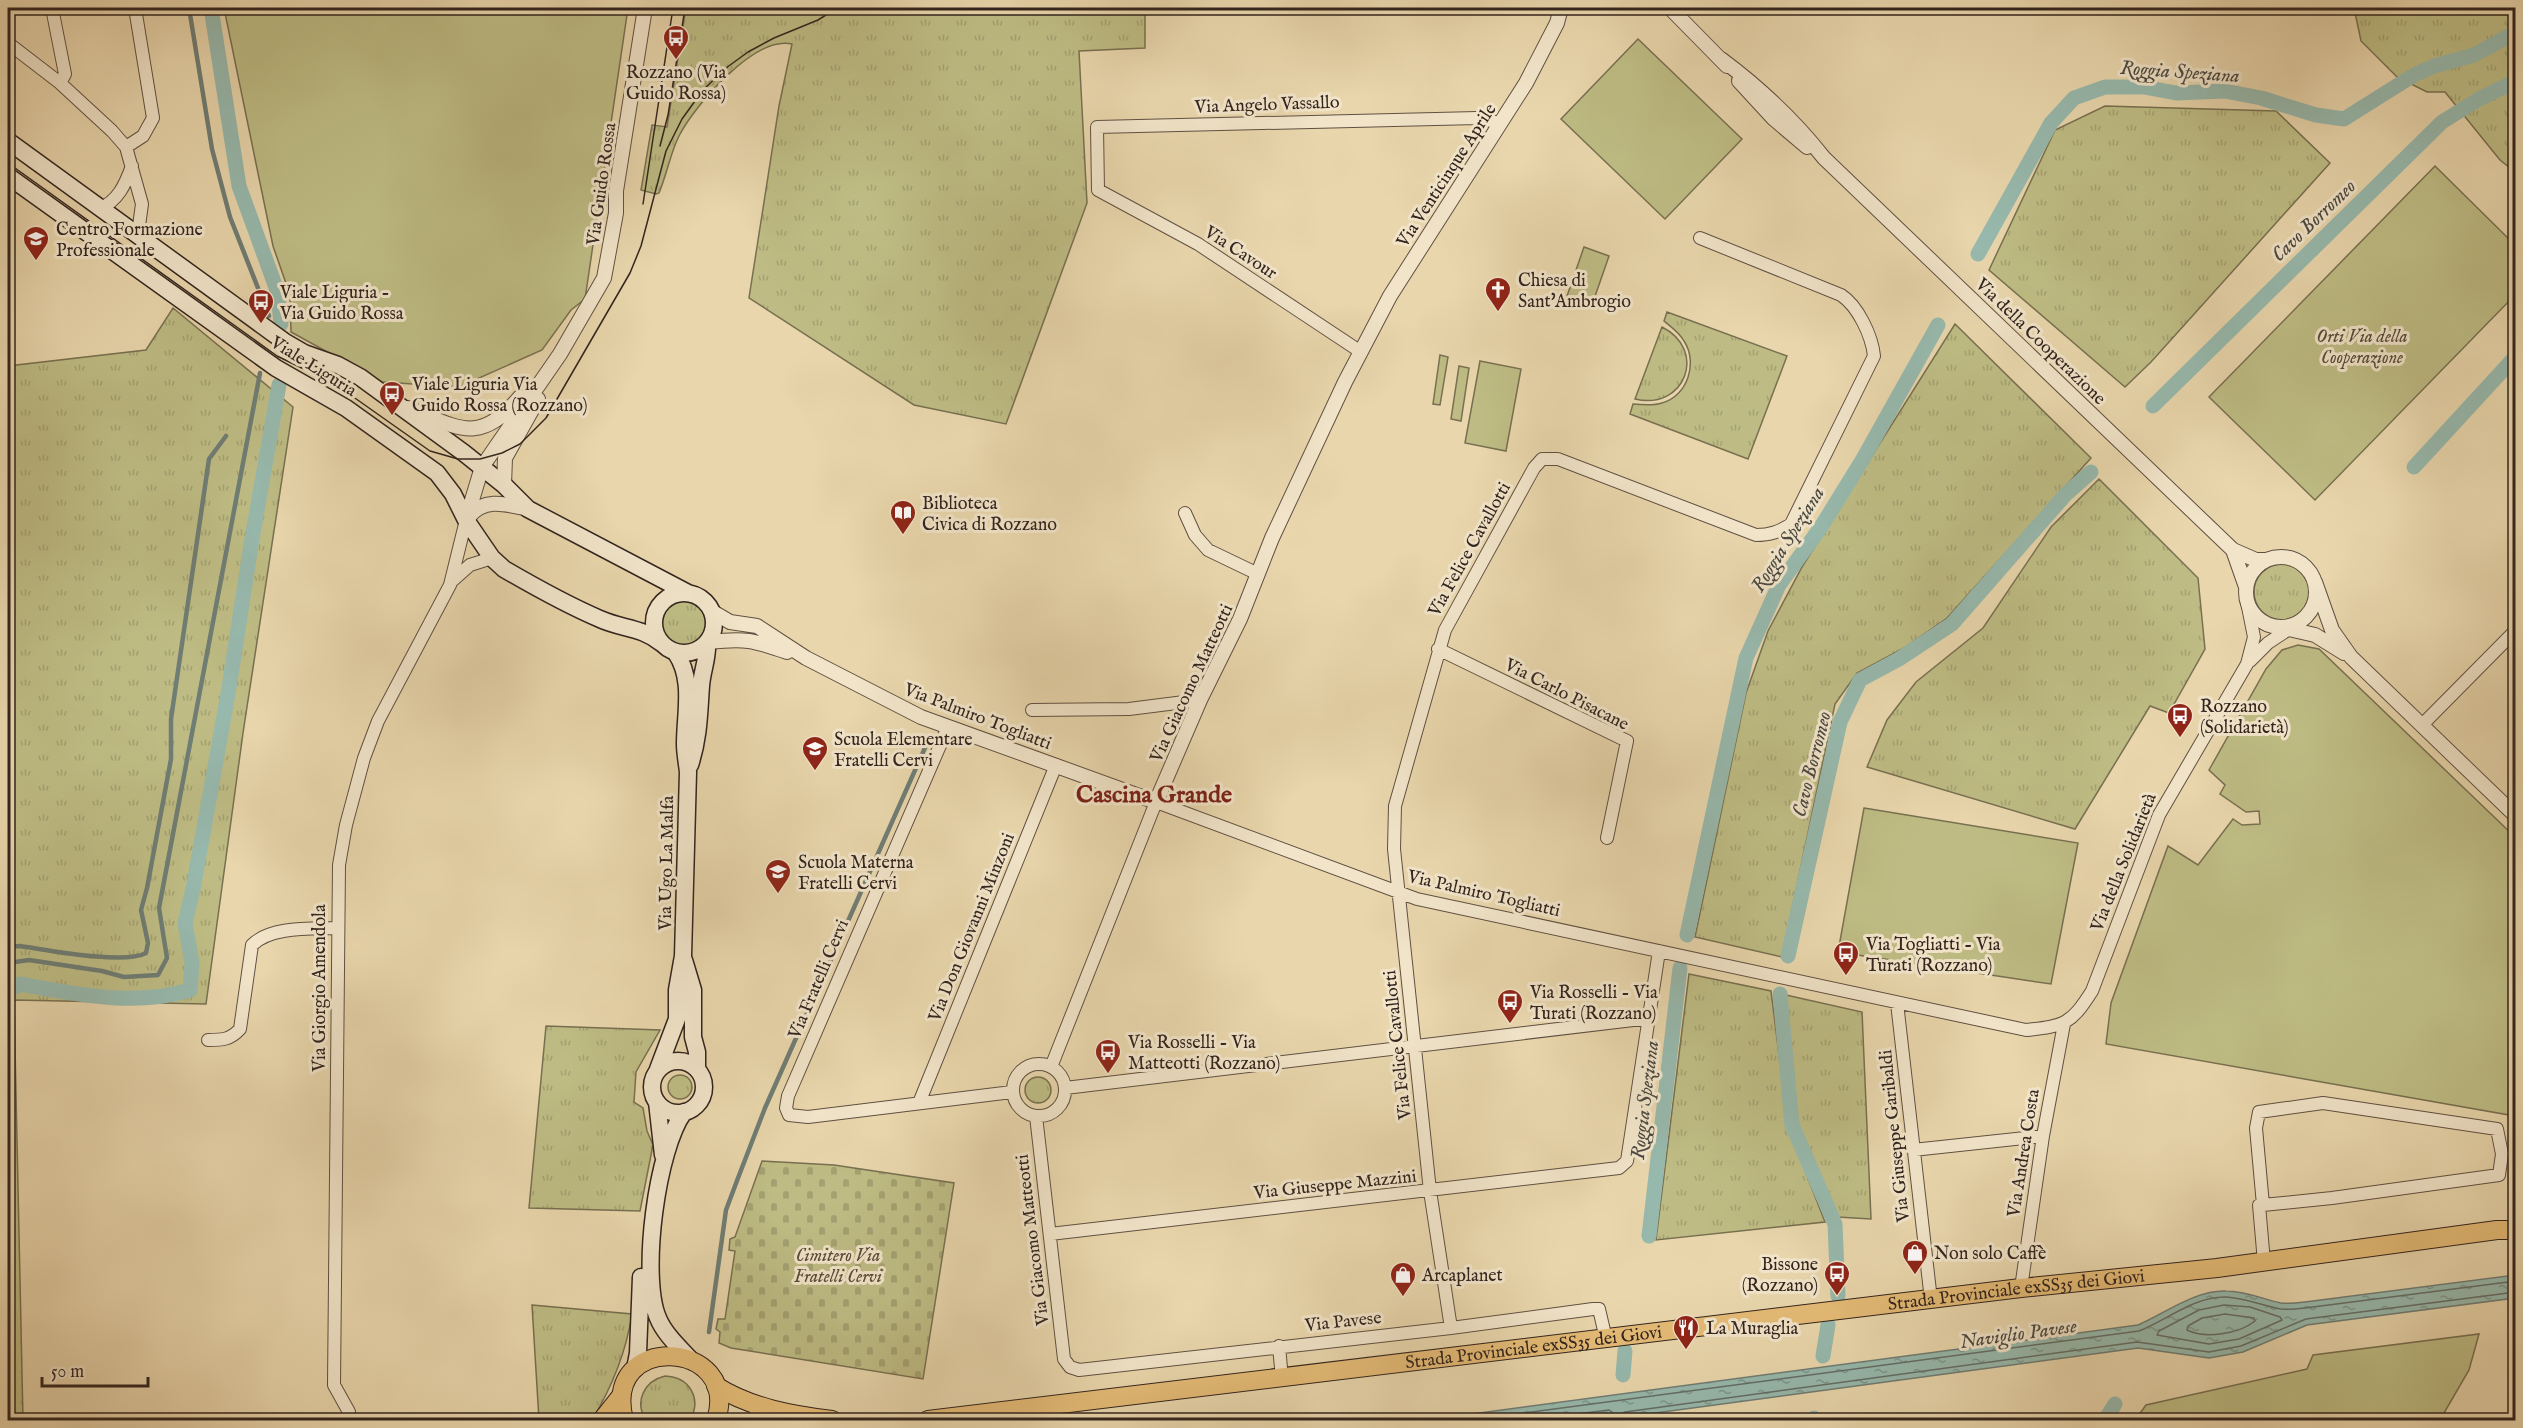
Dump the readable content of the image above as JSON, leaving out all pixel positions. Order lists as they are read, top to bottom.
{
  "streets": {
    "main road": ["Viale Liguria", "Via Ugo La Malfa", "Strada Provinciale exSS35 dei Giovi"],
    "street": [
      "Via Angelo Vassallo",
      "Via Venticinque Aprile",
      "Via Guido Rossa",
      "Via Cavour",
      "Via della Cooperazione",
      "Via Felice Cavallotti",
      "Via Giacomo Matteotti",
      "Via Carlo Pisacane",
      "Via Palmiro Togliatti",
      "Via della Solidarietà",
      "Via Don Giovanni Minzoni",
      "Via Fratelli Cervi",
      "Via Giorgio Amendola",
      "Via Giuseppe Garibaldi",
      "Via Andrea Costa",
      "Via Giuseppe Mazzini",
      "Via Pavese"
    ]
  },
  "crossings": [
    ["Via Angelo Vassallo", "Via Venticinque Aprile"],
    ["Via Angelo Vassallo", "Via Cavour"],
    ["Via Venticinque Aprile", "Via Cavour"],
    ["Via Venticinque Aprile", "Via Giacomo Matteotti"],
    ["Via Guido Rossa", "Viale Liguria"],
    ["Via Guido Rossa", "Via Giorgio Amendola"],
    ["Via Cavour", "Via Giacomo Matteotti"],
    ["Via della Cooperazione", "Via della Solidarietà"],
    ["Viale Liguria", "Via Palmiro Togliatti"],
    ["Viale Liguria", "Via Ugo La Malfa"],
    ["Viale Liguria", "Via Giorgio Amendola"],
    ["Via Felice Cavallotti", "Via Carlo Pisacane"],
    ["Via Felice Cavallotti", "Via Palmiro Togliatti"],
    ["Via Felice Cavallotti", "Via Giuseppe Mazzini"],
    ["Via Felice Cavallotti", "Via Pavese"],
    ["Via Giacomo Matteotti", "Via Palmiro Togliatti"],
    ["Via Giacomo Matteotti", "Via Giuseppe Mazzini"],
    ["Via Giacomo Matteotti", "Via Pavese"],
    ["Via Palmiro Togliatti", "Via della Solidarietà"],
    ["Via Palmiro Togliatti", "Via Ugo La Malfa"],
    ["Via Palmiro Togliatti", "Via Don Giovanni Minzoni"],
    ["Via Palmiro Togliatti", "Via Fratelli Cervi"],
    ["Via Palmiro Togliatti", "Via Giuseppe Garibaldi"],
    ["Via Palmiro Togliatti", "Via Andrea Costa"],
    ["Via Don Giovanni Minzoni", "Via Fratelli Cervi"],
    ["Via Giuseppe Garibaldi", "Strada Provinciale exSS35 dei Giovi"],
    ["Via Andrea Costa", "Strada Provinciale exSS35 dei Giovi"],
    ["Strada Provinciale exSS35 dei Giovi", "Via Pavese"]
  ],
  "districts": ["Cascina Grande"],
  "water": ["Roggia Speziana", "Cavo Borromeo", "Naviglio Pavese"],
  "parks": ["Orti Via della Cooperazione", "Cimitero Via Fratelli Cervi"],
  "places": {
    "bus stop": [
      "Rozzano (Via Guido Rossa)",
      "Viale Liguria - Via Guido Rossa",
      "Viale Liguria Via Guido Rossa (Rozzano)",
      "Rozzano (Solidarietà)",
      "Via Togliatti - Via Turati (Rozzano)",
      "Via Rosselli - Via Turati (Rozzano)",
      "Via Rosselli - Via Matteotti (Rozzano)",
      "Bissone (Rozzano)"
    ],
    "school or university": ["Centro Formazione Professionale", "Scuola Elementare Fratelli Cervi", "Scuola Materna Fratelli Cervi"],
    "church": ["Chiesa di Sant'Ambrogio"],
    "library": ["Biblioteca Civica di Rozzano"],
    "shop": ["Non solo Caffè", "Arcaplanet"],
    "restaurant": ["La Muraglia"]
  },
  "scale_bar": "50 m"
}
